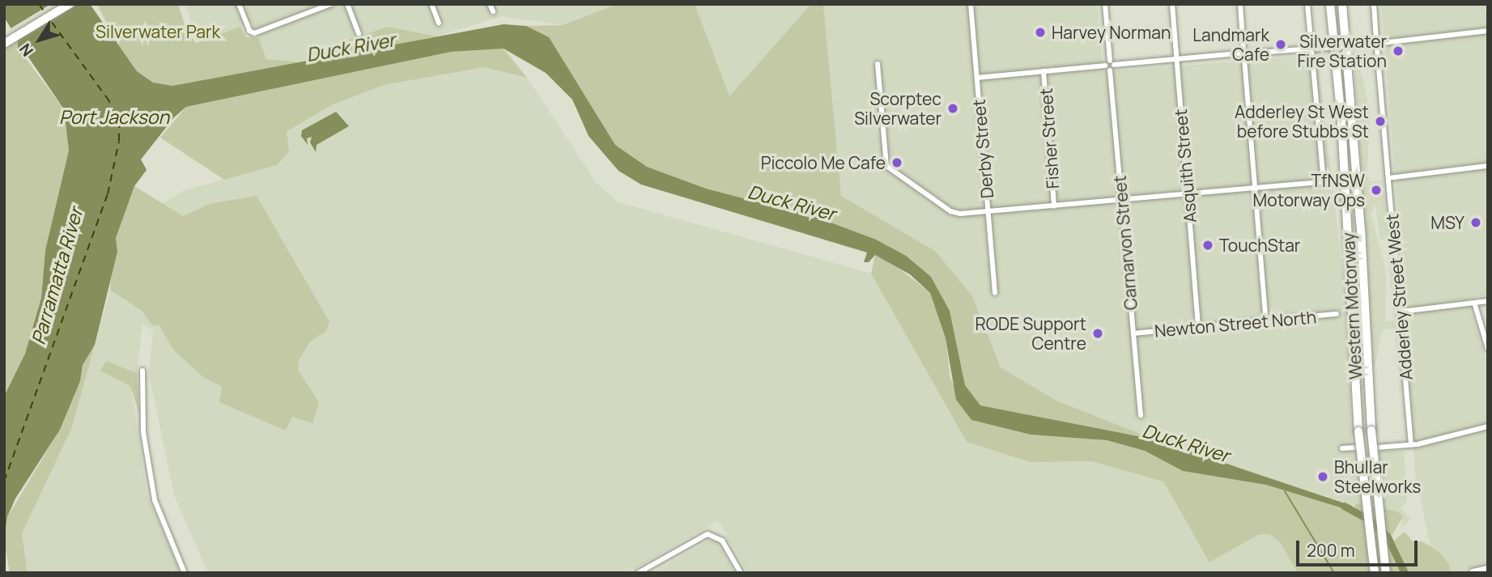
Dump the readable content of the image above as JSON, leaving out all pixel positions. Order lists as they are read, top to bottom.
{
  "streets": {
    "highway": ["Western Motorway"],
    "street": [
      "Fisher Street",
      "Derby Street",
      "Asquith Street",
      "Carnarvon Street",
      "Adderley Street West",
      "Newton Street North"
    ]
  },
  "crossings": [
    ["Asquith Street", "Newton Street North"],
    ["Carnarvon Street", "Newton Street North"]
  ],
  "water": ["Duck River", "Port Jackson", "Parramatta River"],
  "parks": ["Silverwater Park"],
  "places": [
    "Harvey Norman",
    "Landmark Cafe",
    "Silverwater Fire Station",
    "Scorptec Silverwater",
    "Adderley St West before Stubbs St",
    "Piccolo Me Cafe",
    "TfNSW Motorway Ops",
    "MSY",
    "TouchStar",
    "RODE Support Centre",
    "Bhullar Steelworks"
  ],
  "scale_bar": "200 m",
  "north": "bottom left"
}
